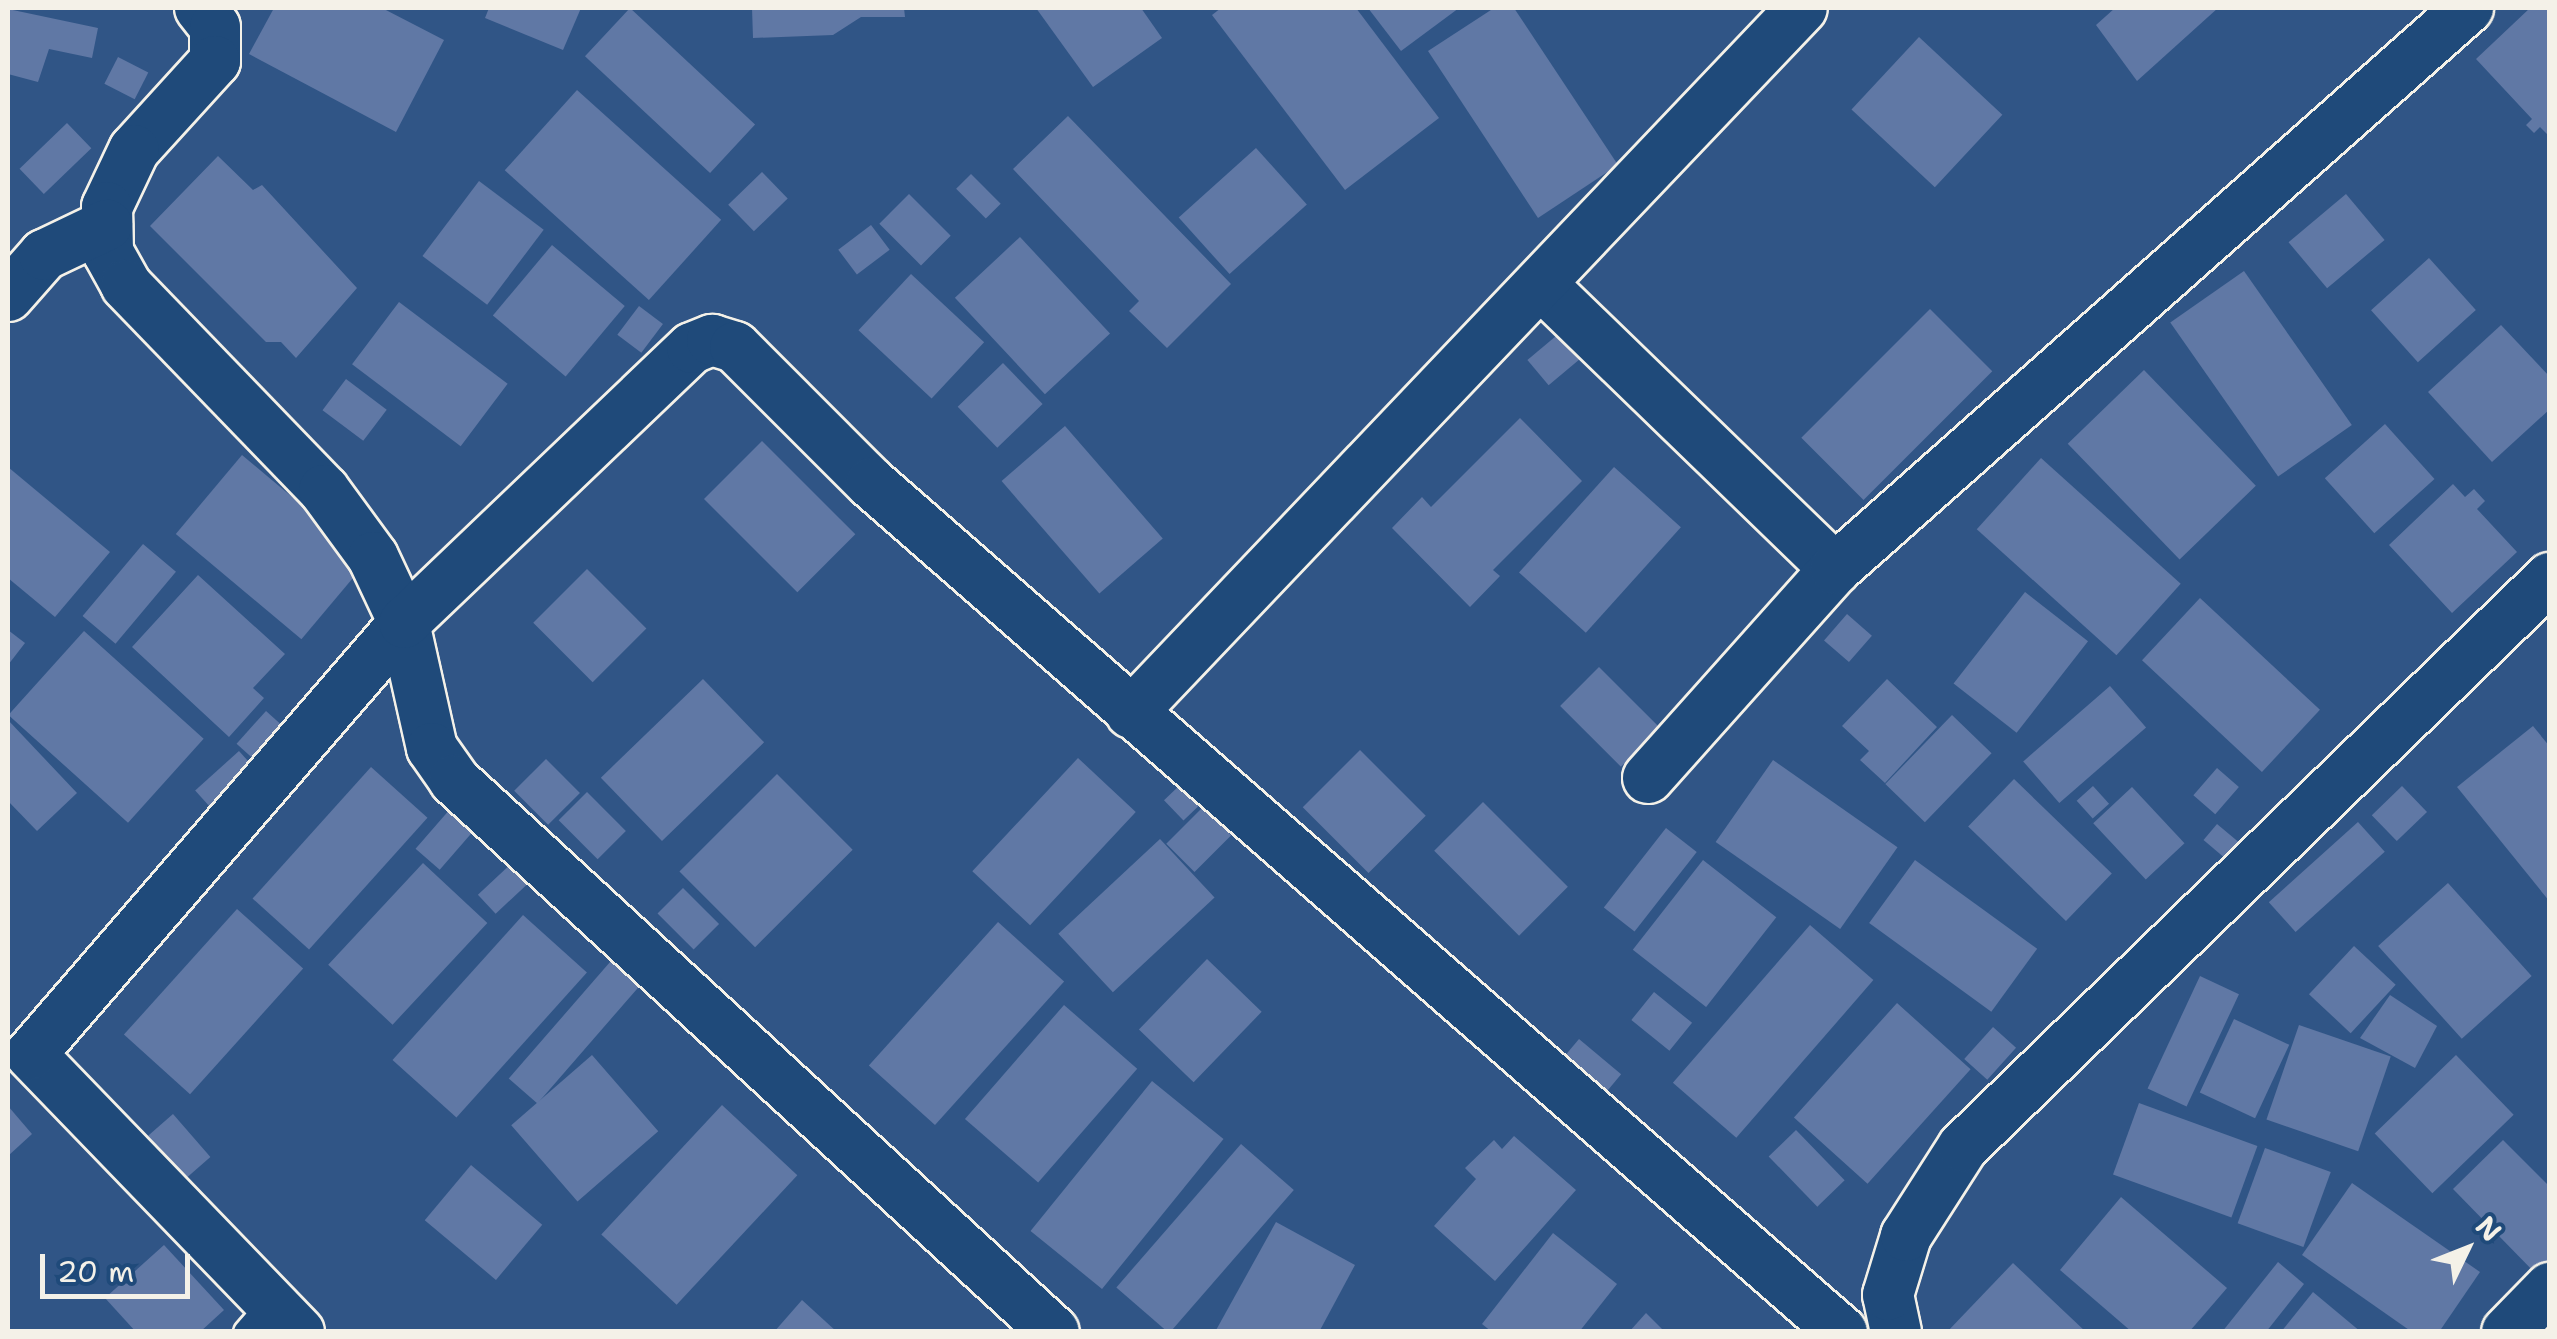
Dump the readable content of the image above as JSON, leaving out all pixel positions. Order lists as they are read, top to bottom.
{
  "scale_bar": "20 m",
  "north": "top right"
}
